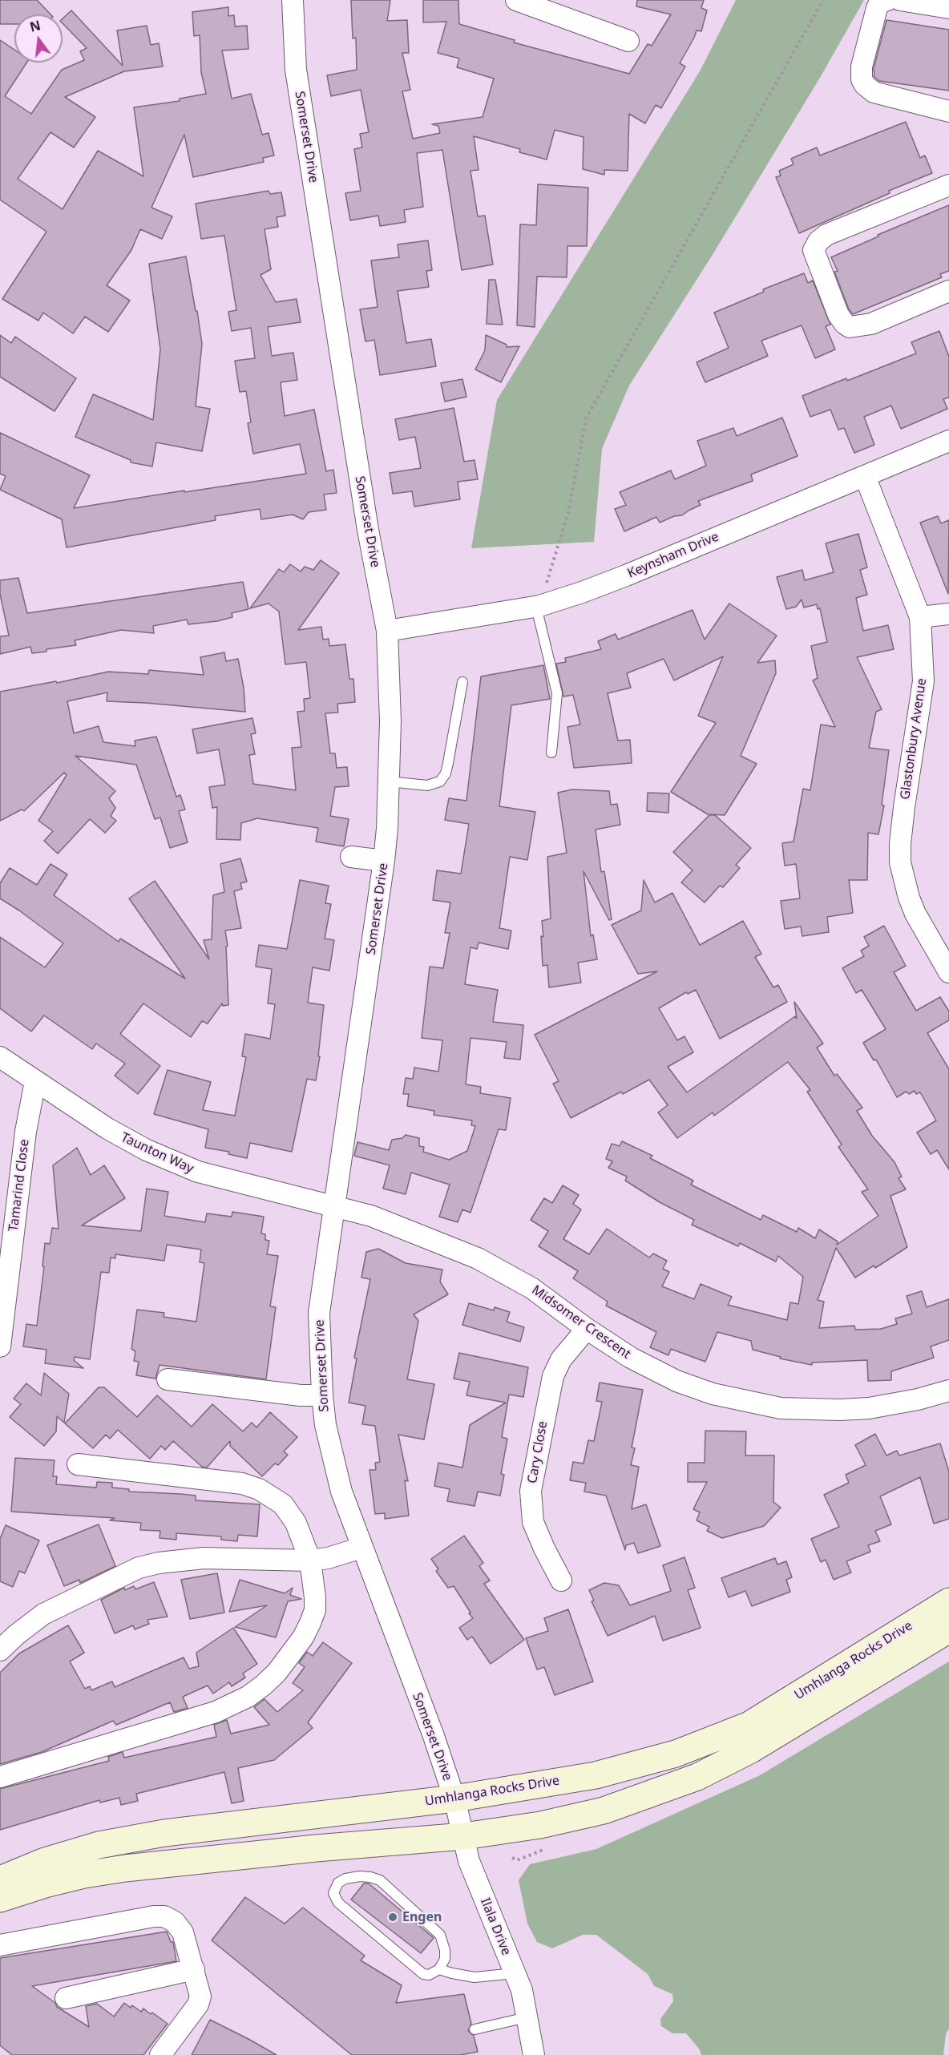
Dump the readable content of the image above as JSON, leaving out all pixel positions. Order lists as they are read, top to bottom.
{
  "streets": {
    "main road": ["Umhlanga Rocks Drive"],
    "street": [
      "Somerset Drive",
      "Keynsham Drive",
      "Glastonbury Avenue",
      "Taunton Way",
      "Tamarind Close",
      "Midsomer Crescent",
      "Cary Close",
      "Ilala Drive"
    ]
  },
  "crossings": [
    ["Somerset Drive", "Keynsham Drive"],
    ["Somerset Drive", "Taunton Way"],
    ["Somerset Drive", "Midsomer Crescent"],
    ["Somerset Drive", "Umhlanga Rocks Drive"],
    ["Somerset Drive", "Ilala Drive"],
    ["Keynsham Drive", "Glastonbury Avenue"],
    ["Taunton Way", "Tamarind Close"],
    ["Taunton Way", "Midsomer Crescent"],
    ["Midsomer Crescent", "Cary Close"],
    ["Umhlanga Rocks Drive", "Ilala Drive"]
  ],
  "places": ["Engen"],
  "north": "top"
}
